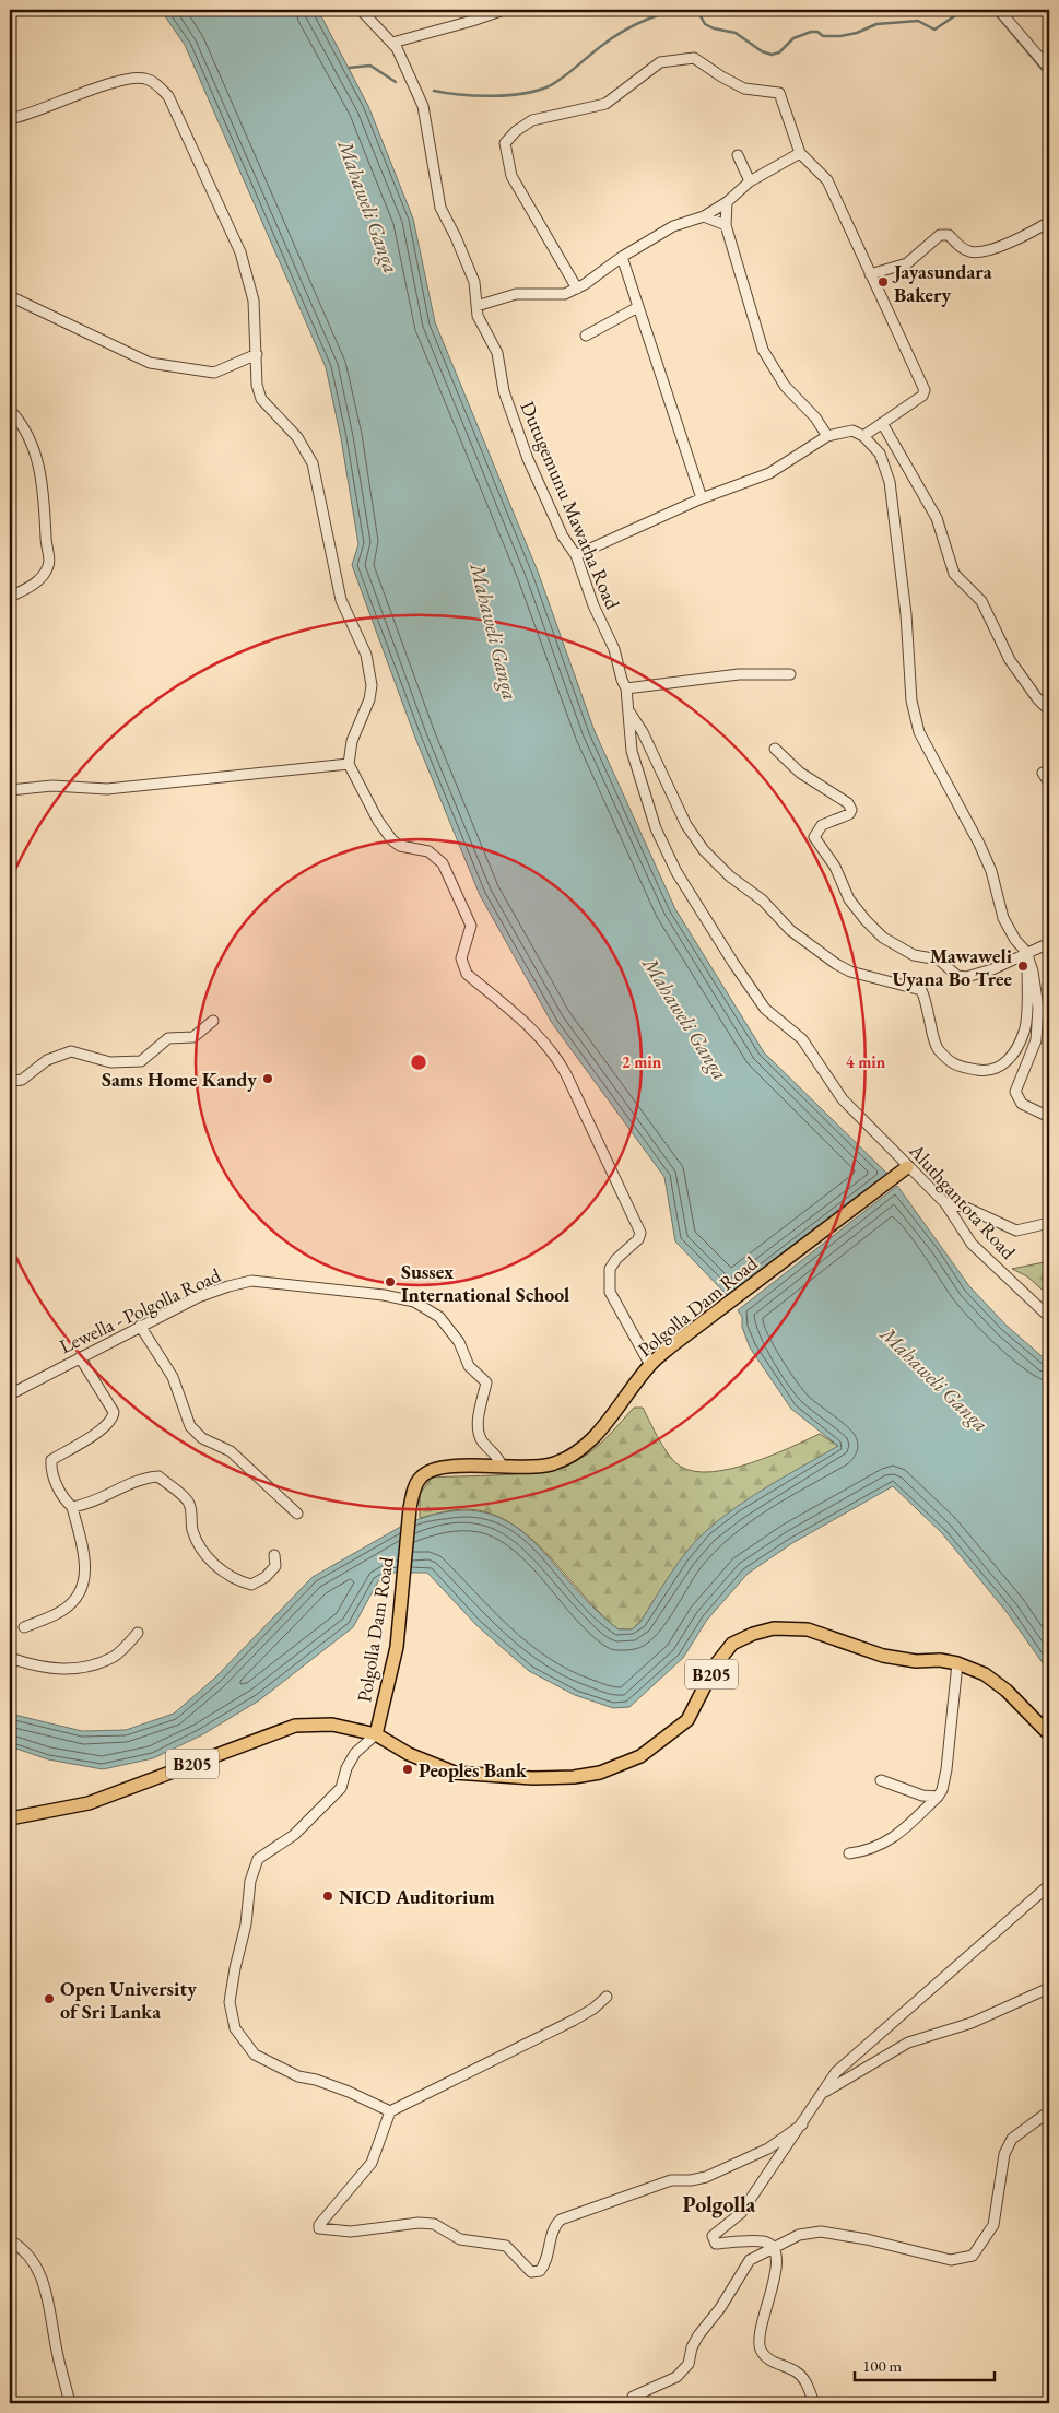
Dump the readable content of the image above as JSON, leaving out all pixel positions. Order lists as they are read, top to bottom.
{
  "streets": {
    "main road": ["Polgolla Dam Road", "B205"],
    "street": ["Dutugemunu Mawatha Road", "Aluthgantota Road", "Lewella - Polgolla Road"]
  },
  "crossings": [
    ["Dutugemunu Mawatha Road", "Aluthgantota Road"],
    ["Aluthgantota Road", "Polgolla Dam Road"],
    ["Polgolla Dam Road", "Lewella - Polgolla Road"],
    ["Polgolla Dam Road", "B205"]
  ],
  "districts": ["Polgolla"],
  "water": ["Mahaweli Ganga"],
  "places": [
    "Jayasundara Bakery",
    "Mawaweli Uyana Bo Tree",
    "Sams Home Kandy",
    "Sussex International School",
    "Peoples Bank",
    "NICD Auditorium",
    "Open University of Sri Lanka"
  ],
  "scale_bar": "100 m",
  "rings": ["2 min", "4 min"]
}
